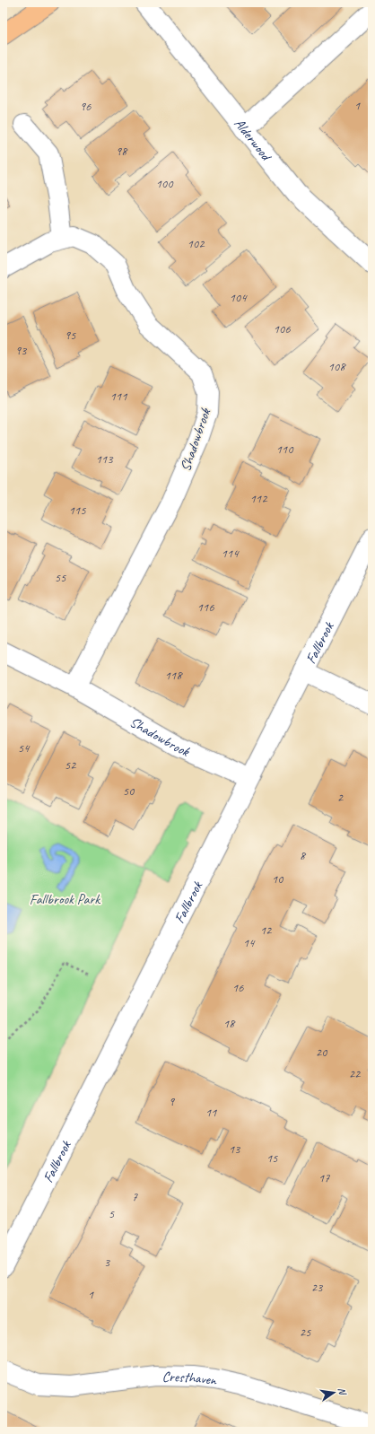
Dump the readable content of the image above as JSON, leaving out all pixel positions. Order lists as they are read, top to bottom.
{
  "streets": {
    "street": [
      "Alderwood",
      "Shadowbrook",
      "Fallbrook",
      "Cresthaven"
    ]
  },
  "crossings": [
    ["Shadowbrook", "Fallbrook"]
  ],
  "parks": ["Fallbrook Park"],
  "house_numbers": [
    "1",
    "96",
    "98",
    "100",
    "102",
    "104",
    "106",
    "95",
    "93",
    "108",
    "111",
    "110",
    "113",
    "112",
    "115",
    "114",
    "55",
    "116",
    "118",
    "54",
    "52",
    "50",
    "2",
    "8",
    "10",
    "12",
    "14",
    "16",
    "18",
    "20",
    "22",
    "9",
    "11",
    "13",
    "15",
    "17",
    "7",
    "5",
    "3",
    "23",
    "1",
    "25"
  ],
  "north": "right"
}
